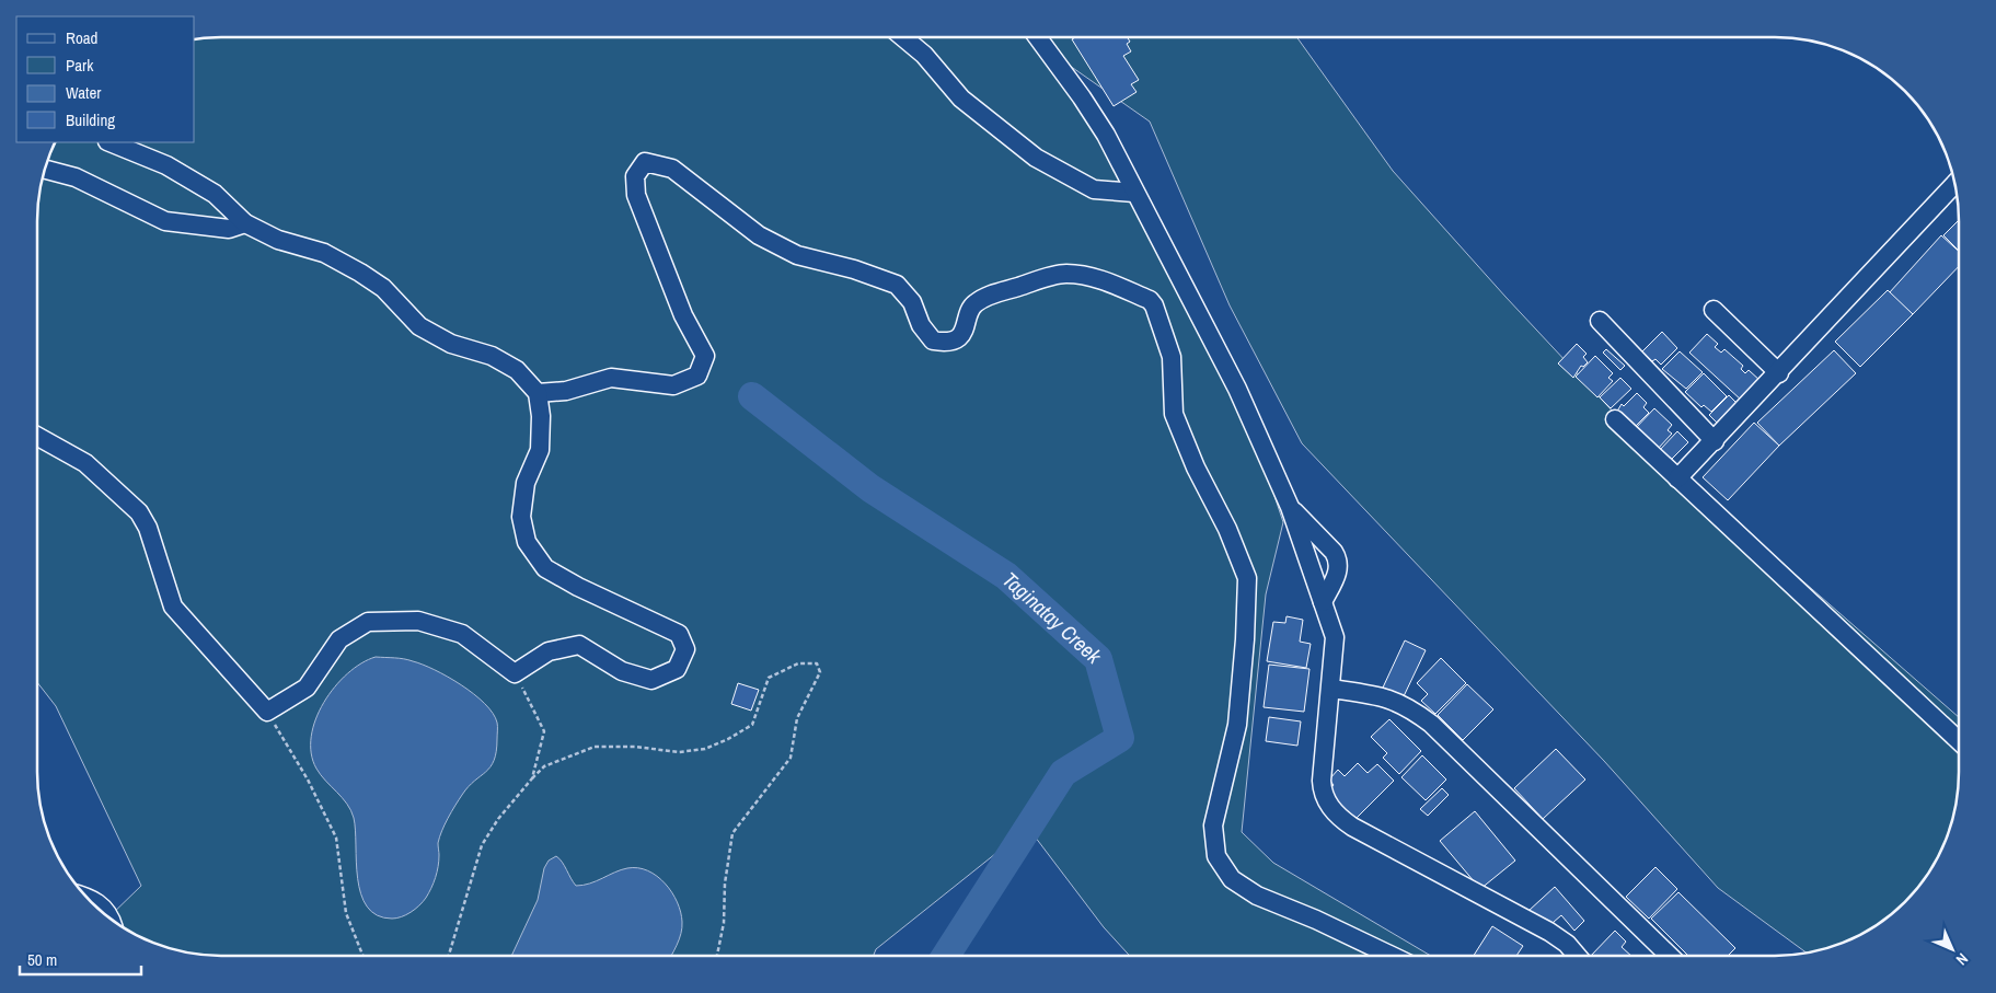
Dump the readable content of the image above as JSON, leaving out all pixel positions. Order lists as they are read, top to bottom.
{
  "water": ["Taginatay Creek"],
  "legend": [
    "Road",
    "Park",
    "Water",
    "Building"
  ],
  "scale_bar": "50 m",
  "north": "bottom right"
}
